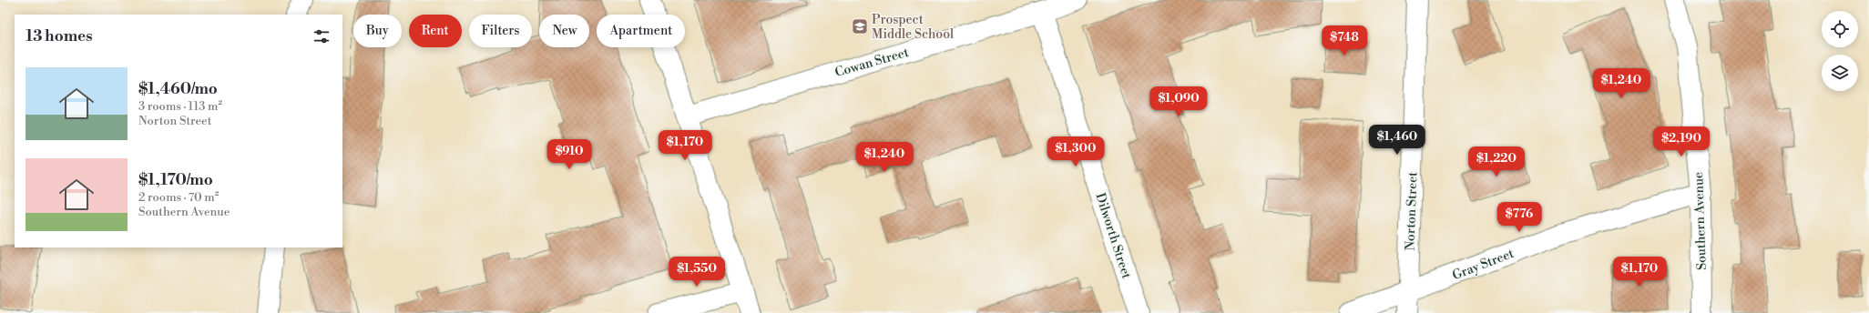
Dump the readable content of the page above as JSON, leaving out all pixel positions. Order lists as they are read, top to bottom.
{
  "streets": {
    "street": [
      "Cowan Street",
      "Norton Street",
      "Southern Avenue",
      "Dilworth Street",
      "Gray Street"
    ]
  },
  "crossings": [
    ["Cowan Street", "Dilworth Street"],
    ["Norton Street", "Gray Street"],
    ["Southern Avenue", "Gray Street"]
  ],
  "places": {
    "school or university": ["Prospect Middle School"]
  },
  "page": {
    "chip": [
      "Buy",
      "Rent",
      "Filters",
      "New",
      "Apartment"
    ],
    "heading": "13 homes",
    "price": [
      "$748",
      "$1,240",
      "$1,090",
      "$1,460",
      "$2,190",
      "$1,170",
      "$1,300",
      "$910",
      "$1,240",
      "$1,220",
      "$776",
      "$1,550",
      "$1,170"
    ],
    "list": [
      {
        "name": "$1,460/mo",
        "note": "3 rooms · 113 m² · Norton Street"
      },
      {
        "name": "$1,170/mo",
        "note": "2 rooms · 70 m² · Southern Avenue"
      }
    ]
  }
}
